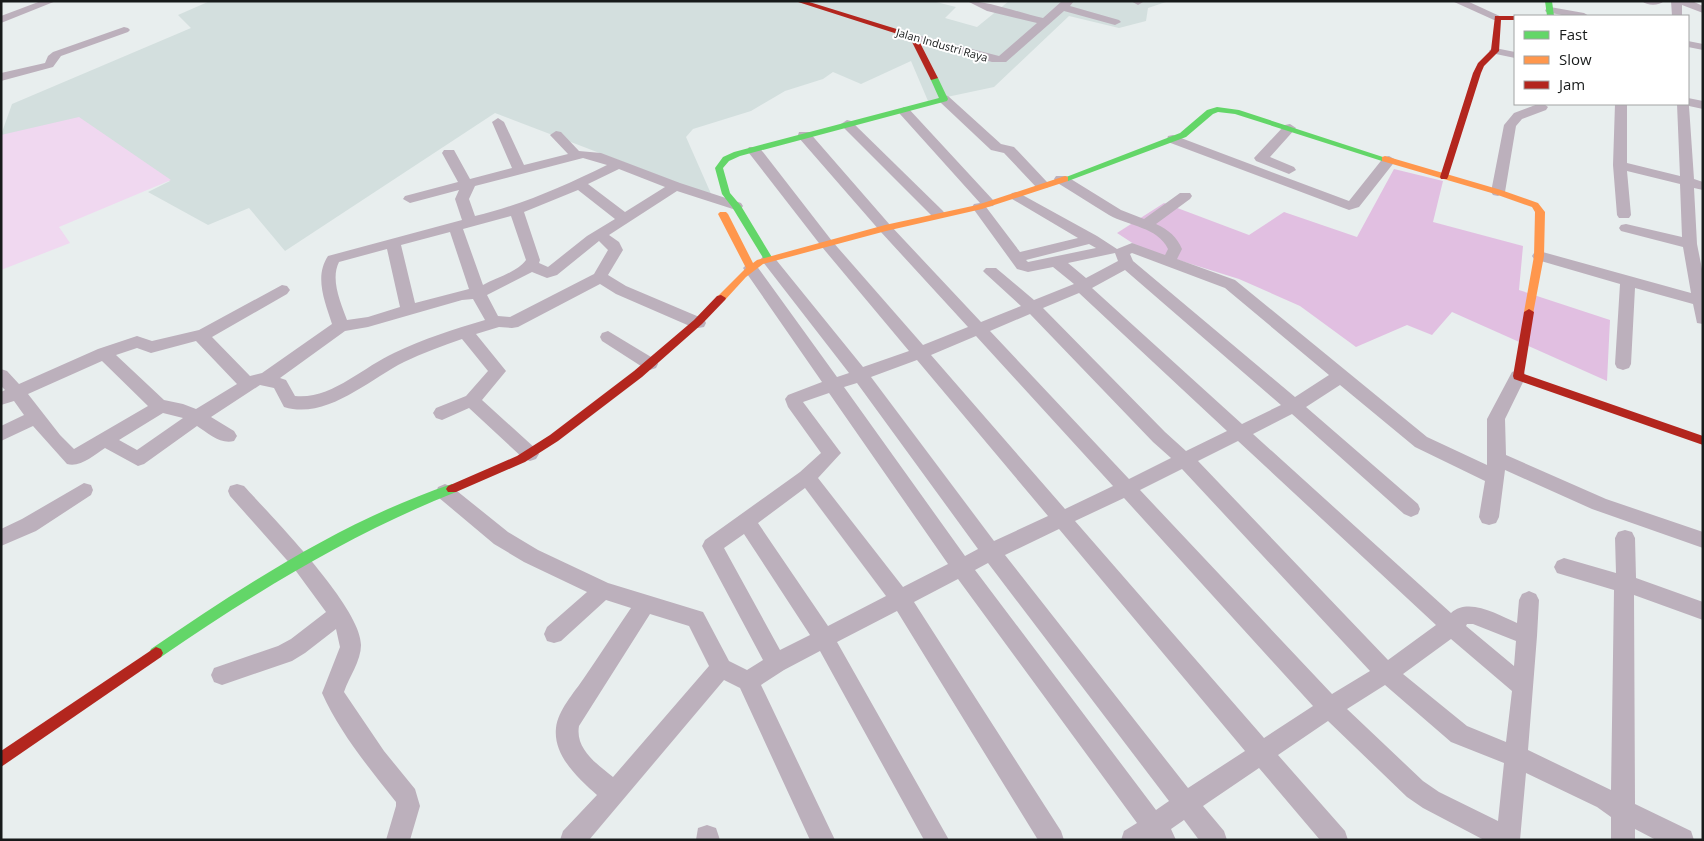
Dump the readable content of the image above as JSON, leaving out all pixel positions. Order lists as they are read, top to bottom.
{
  "streets": {
    "street": ["Jalan Industri Raya"]
  },
  "legend": ["Fast", "Slow", "Jam"]
}
